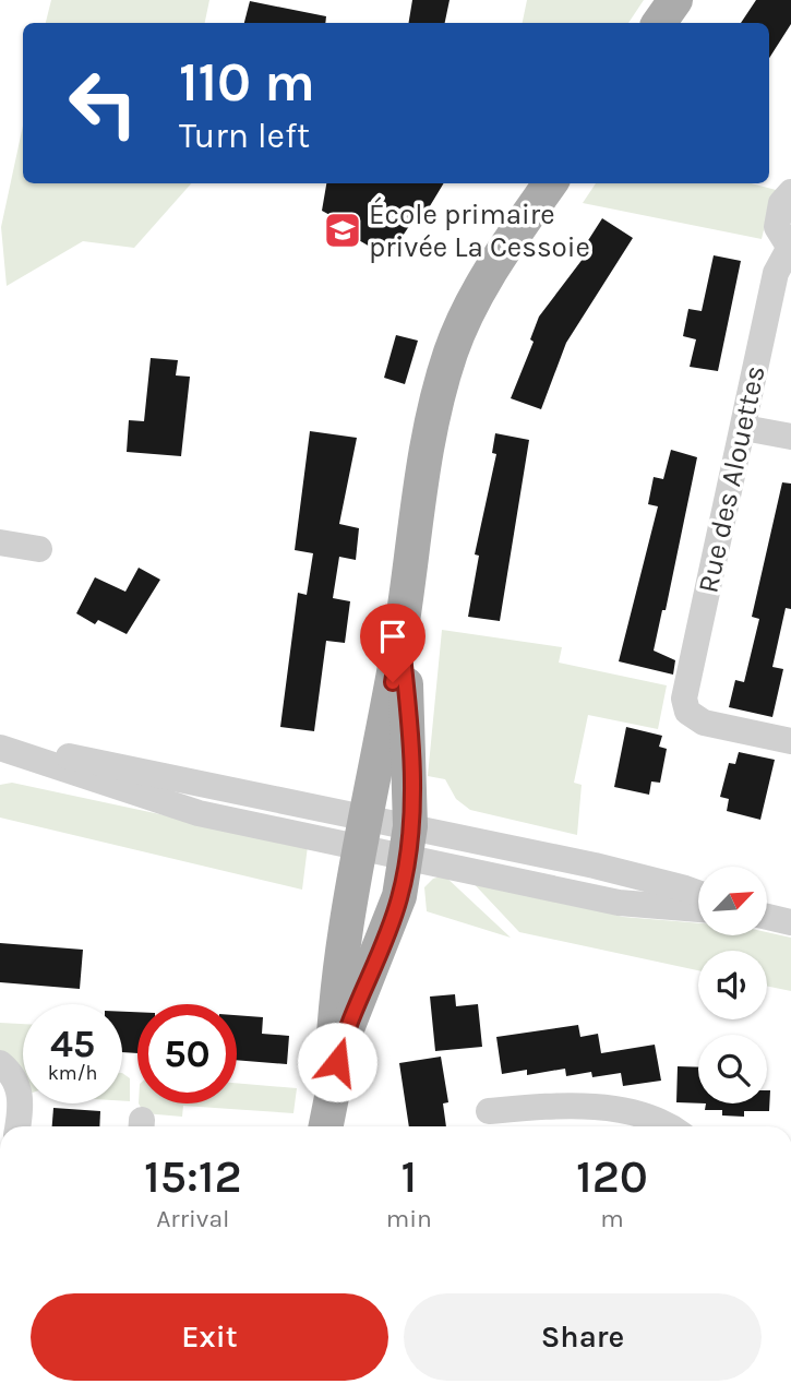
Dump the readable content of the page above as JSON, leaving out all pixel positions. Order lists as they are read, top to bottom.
{
  "streets": {
    "street": ["Rue des Alouettes"]
  },
  "places": {
    "school or university": ["École primaire privée La Cessoie"]
  },
  "north": "top right",
  "page": {
    "turn": ["110 m", "Turn left"],
    "speed": "45 km/h",
    "limit": "50",
    "eta": [
      "15:12",
      "Arrival",
      "1",
      "min",
      "120",
      "m"
    ],
    "buttons": ["Exit", "Share"]
  }
}
